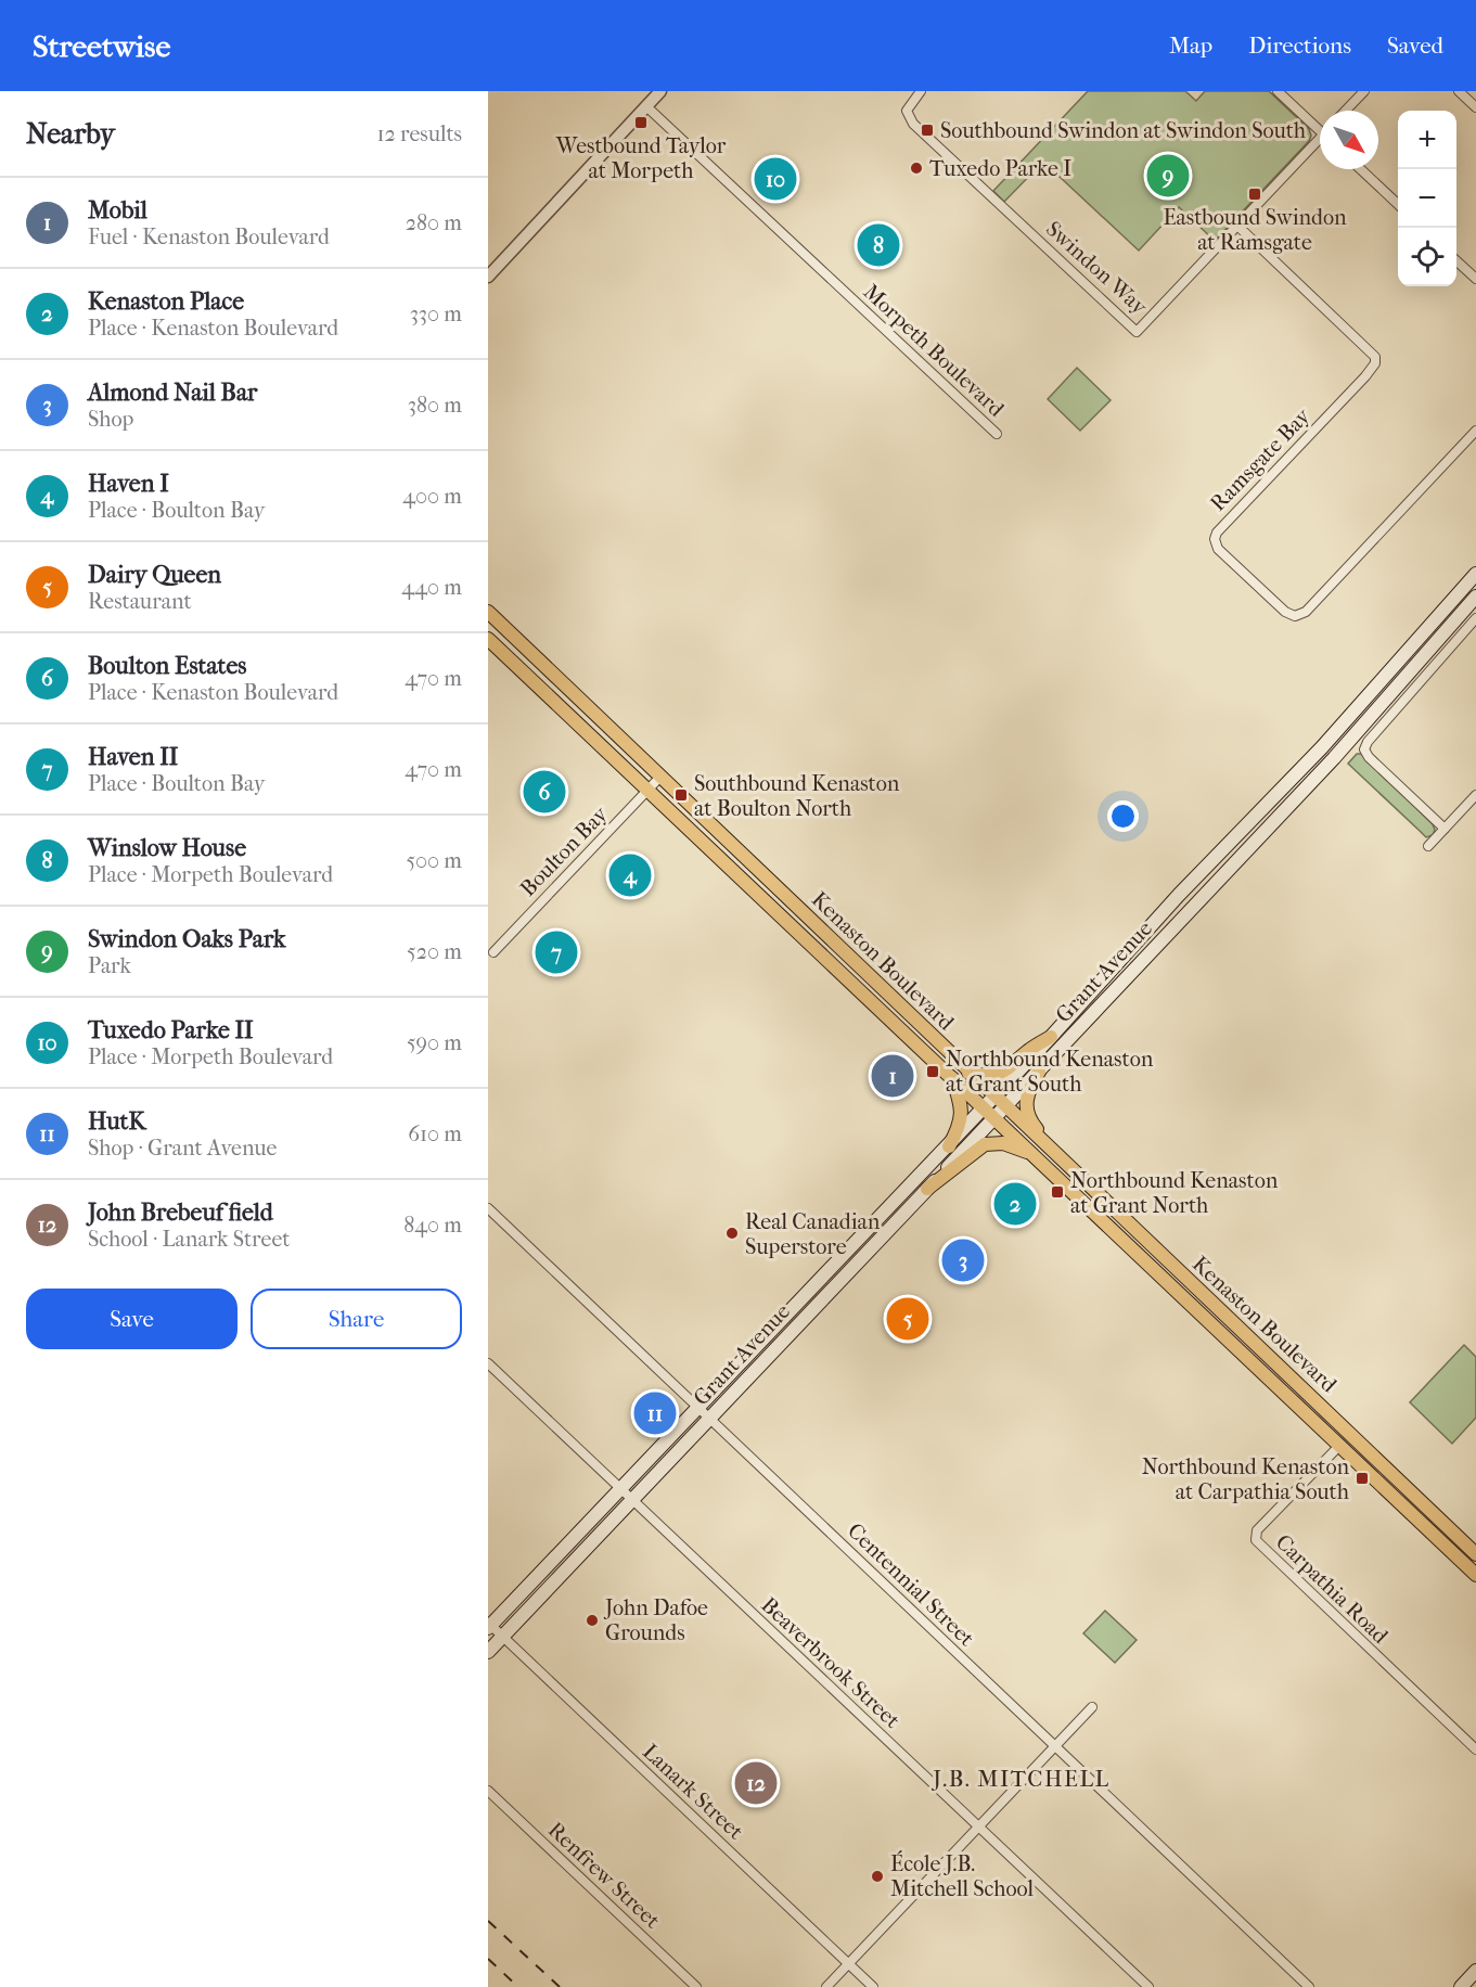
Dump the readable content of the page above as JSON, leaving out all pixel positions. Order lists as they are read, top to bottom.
{
  "streets": {
    "main road": ["Kenaston Boulevard", "Grant Avenue"],
    "street": [
      "Swindon Way",
      "Morpeth Boulevard",
      "Ramsgate Bay",
      "Boulton Bay",
      "Centennial Street",
      "Carpathia Road",
      "Beaverbrook Street",
      "Lanark Street",
      "Renfrew Street"
    ]
  },
  "crossings": [
    ["Swindon Way", "Ramsgate Bay"],
    ["Boulton Bay", "Kenaston Boulevard"],
    ["Kenaston Boulevard", "Grant Avenue"],
    ["Kenaston Boulevard", "Carpathia Road"],
    ["Grant Avenue", "Centennial Street"],
    ["Grant Avenue", "Beaverbrook Street"],
    ["Grant Avenue", "Lanark Street"]
  ],
  "districts": ["J.B. MITCHELL"],
  "places": {
    "transit": [
      "Westbound Taylor at Morpeth",
      "Southbound Swindon at Swindon South",
      "Eastbound Swindon at Ramsgate",
      "Southbound Kenaston at Boulton North",
      "Northbound Kenaston at Grant South",
      "Northbound Kenaston at Grant North",
      "Northbound Kenaston at Carpathia South"
    ],
    "other": [
      "Tuxedo Parke I",
      "Real Canadian Superstore",
      "John Dafoe Grounds",
      "École J.B. Mitchell School"
    ]
  },
  "north": "bottom right",
  "page": {
    "header": "Streetwise",
    "nav": ["Map", "Directions", "Saved"],
    "heading": ["Nearby", "12 results"],
    "map_buttons": ["+", "−"],
    "pins": [
      "9",
      "10",
      "8",
      "6",
      "4",
      "7",
      "1",
      "2",
      "3",
      "5",
      "11",
      "12"
    ],
    "list": [
      {
        "mark": "1",
        "name": "Mobil",
        "note": "Fuel · Kenaston Boulevard",
        "value": "280 m"
      },
      {
        "mark": "2",
        "name": "Kenaston Place",
        "note": "Place · Kenaston Boulevard",
        "value": "330 m"
      },
      {
        "mark": "3",
        "name": "Almond Nail Bar",
        "note": "Shop",
        "value": "380 m"
      },
      {
        "mark": "4",
        "name": "Haven I",
        "note": "Place · Boulton Bay",
        "value": "400 m"
      },
      {
        "mark": "5",
        "name": "Dairy Queen",
        "note": "Restaurant",
        "value": "440 m"
      },
      {
        "mark": "6",
        "name": "Boulton Estates",
        "note": "Place · Kenaston Boulevard",
        "value": "470 m"
      },
      {
        "mark": "7",
        "name": "Haven II",
        "note": "Place · Boulton Bay",
        "value": "470 m"
      },
      {
        "mark": "8",
        "name": "Winslow House",
        "note": "Place · Morpeth Boulevard",
        "value": "500 m"
      },
      {
        "mark": "9",
        "name": "Swindon Oaks Park",
        "note": "Park",
        "value": "520 m"
      },
      {
        "mark": "10",
        "name": "Tuxedo Parke II",
        "note": "Place · Morpeth Boulevard",
        "value": "590 m"
      },
      {
        "mark": "11",
        "name": "HutK",
        "note": "Shop · Grant Avenue",
        "value": "610 m"
      },
      {
        "mark": "12",
        "name": "John Brebeuf field",
        "note": "School · Lanark Street",
        "value": "840 m"
      }
    ],
    "buttons": ["Save", "Share"]
  }
}
